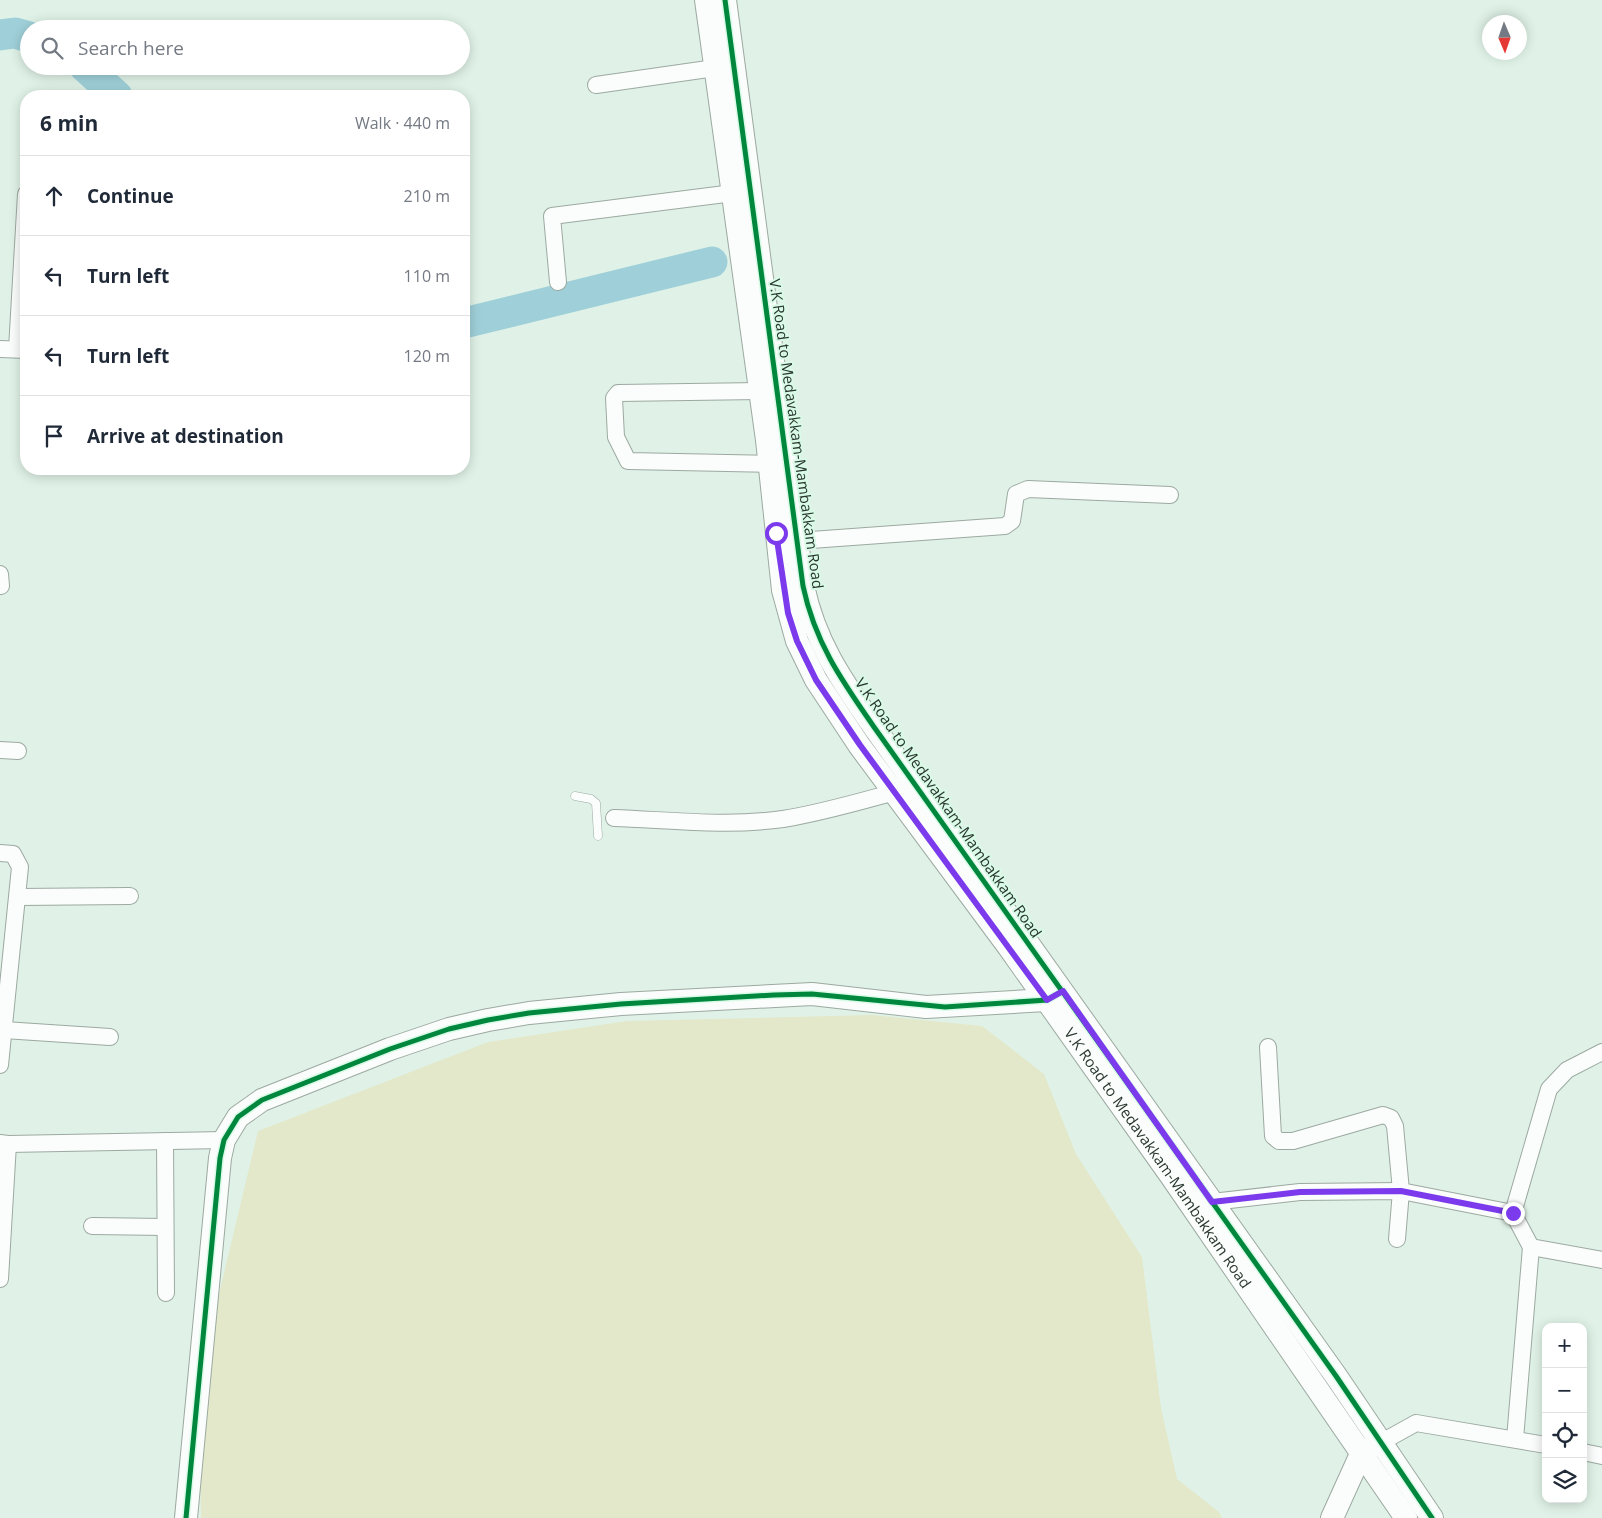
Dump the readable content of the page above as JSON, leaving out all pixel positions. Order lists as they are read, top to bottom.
{
  "streets": {
    "street": ["V.K Road to Medavakkam-Mambakkam Road"]
  },
  "north": "bottom",
  "page": {
    "search": "Search here",
    "heading": ["6 min", "Walk · 440 m"],
    "list": [
      ["Continue", "210 m"],
      ["Turn left", "110 m"],
      ["Turn left", "120 m"],
      "Arrive at destination"
    ],
    "map_buttons": ["+", "−"]
  }
}
